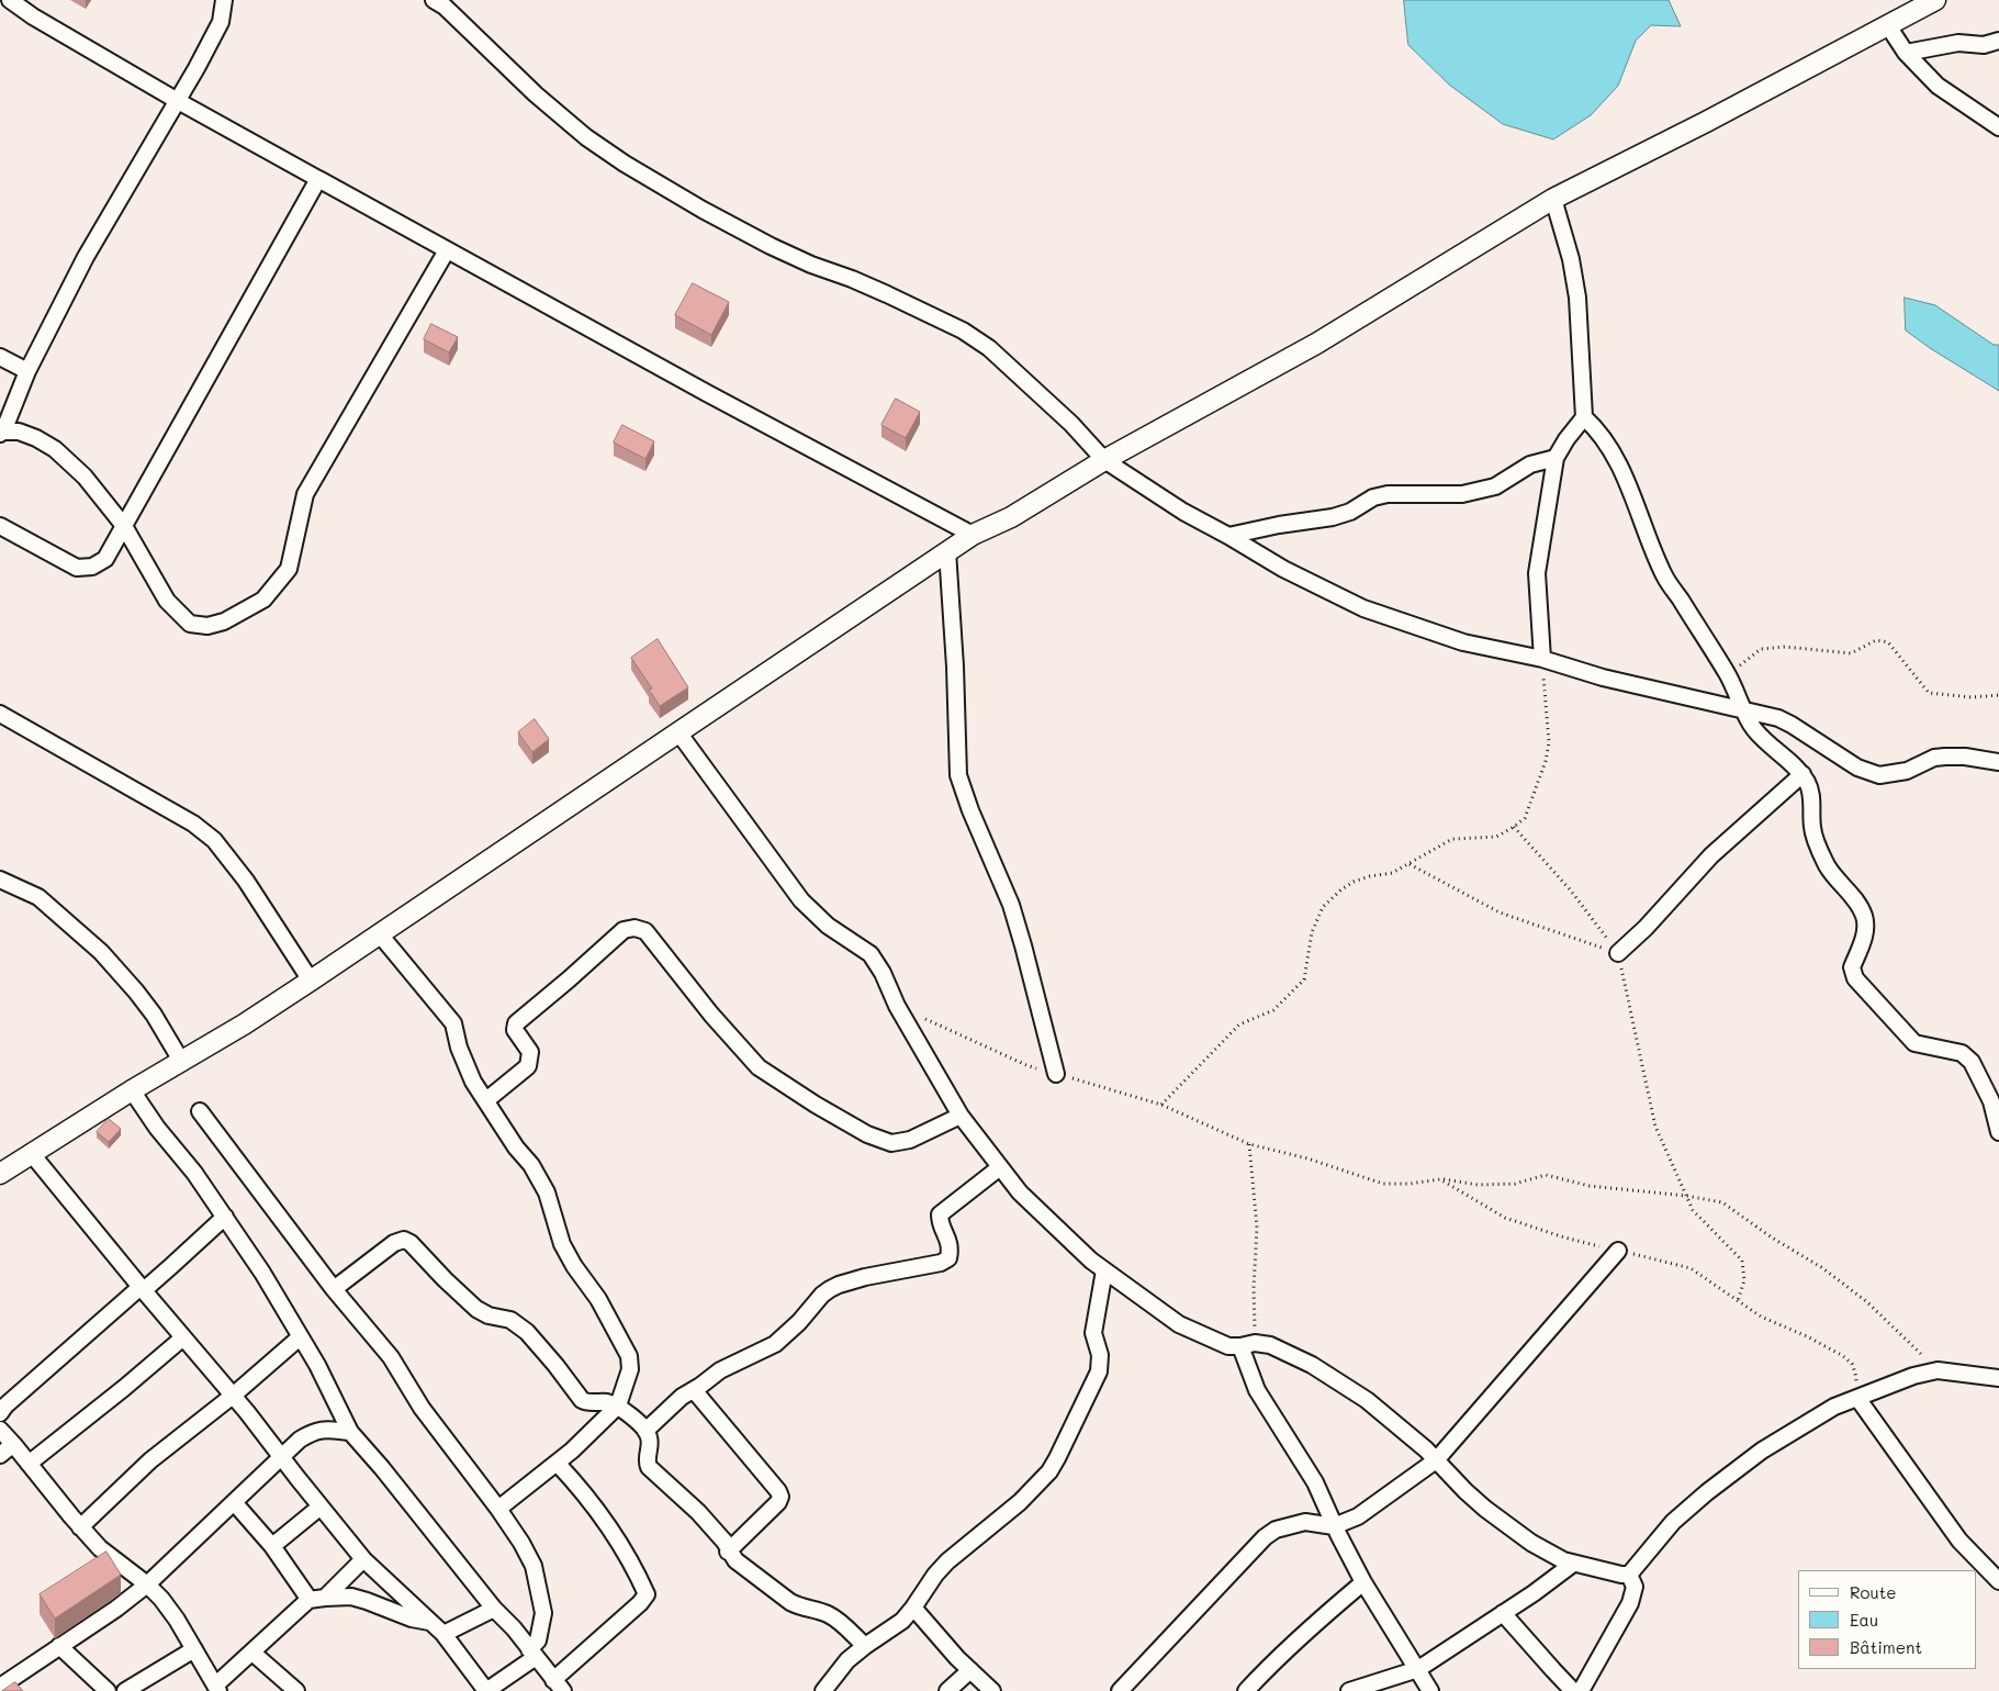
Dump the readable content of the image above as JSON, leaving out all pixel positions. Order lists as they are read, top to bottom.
{
  "legend": ["Route", "Eau", "Bâtiment"]
}
